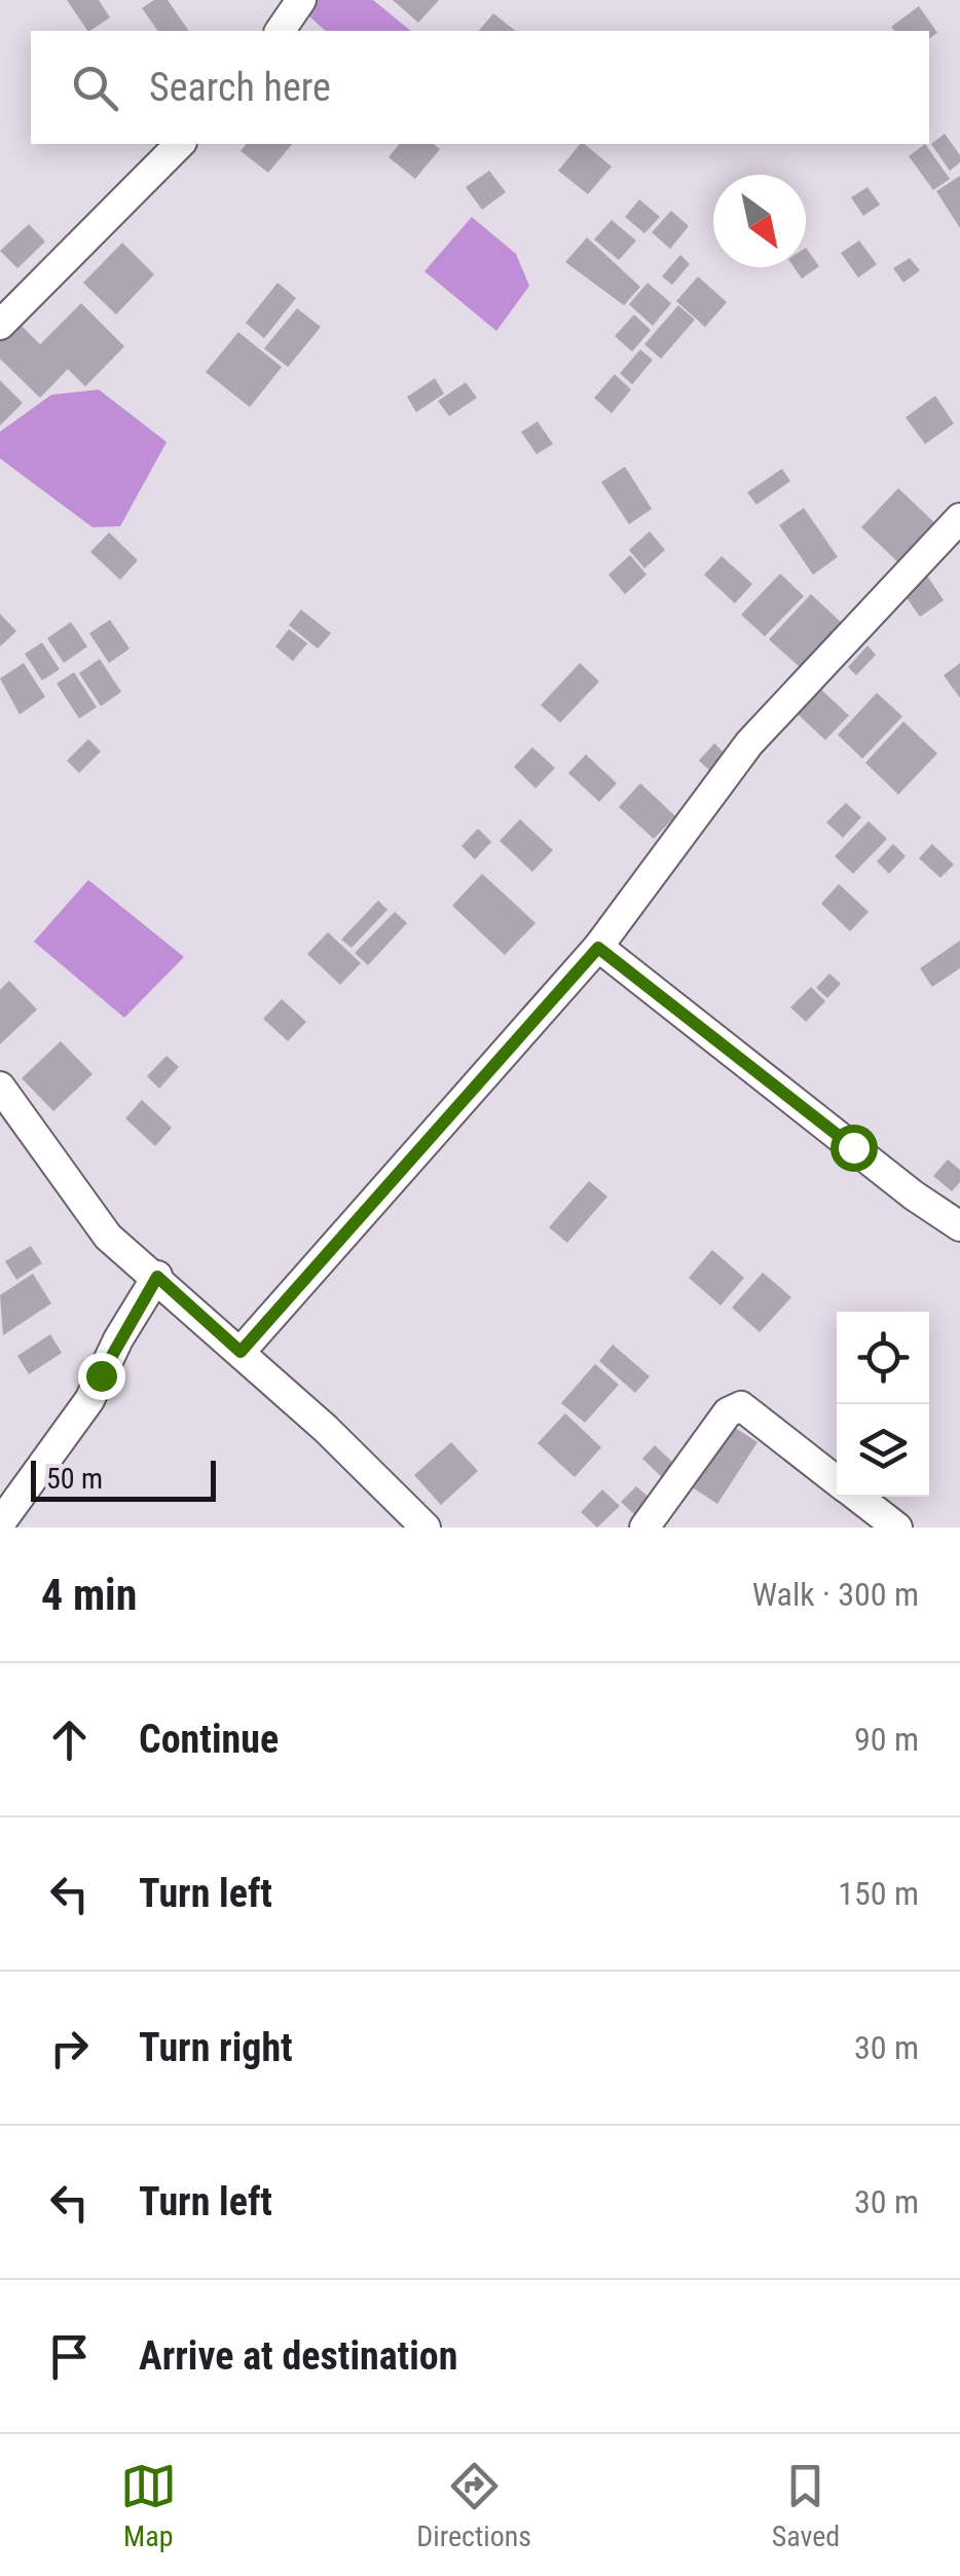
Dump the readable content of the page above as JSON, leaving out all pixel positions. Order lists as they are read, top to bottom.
{
  "scale_bar": "50 m",
  "north": "bottom right",
  "page": {
    "search": "Search here",
    "scale": "50 m",
    "heading": ["4 min", "Walk · 300 m"],
    "list": [
      ["Continue", "90 m"],
      ["Turn left", "150 m"],
      ["Turn right", "30 m"],
      ["Turn left", "30 m"],
      "Arrive at destination"
    ],
    "nav": ["Map", "Directions", "Saved"]
  }
}
